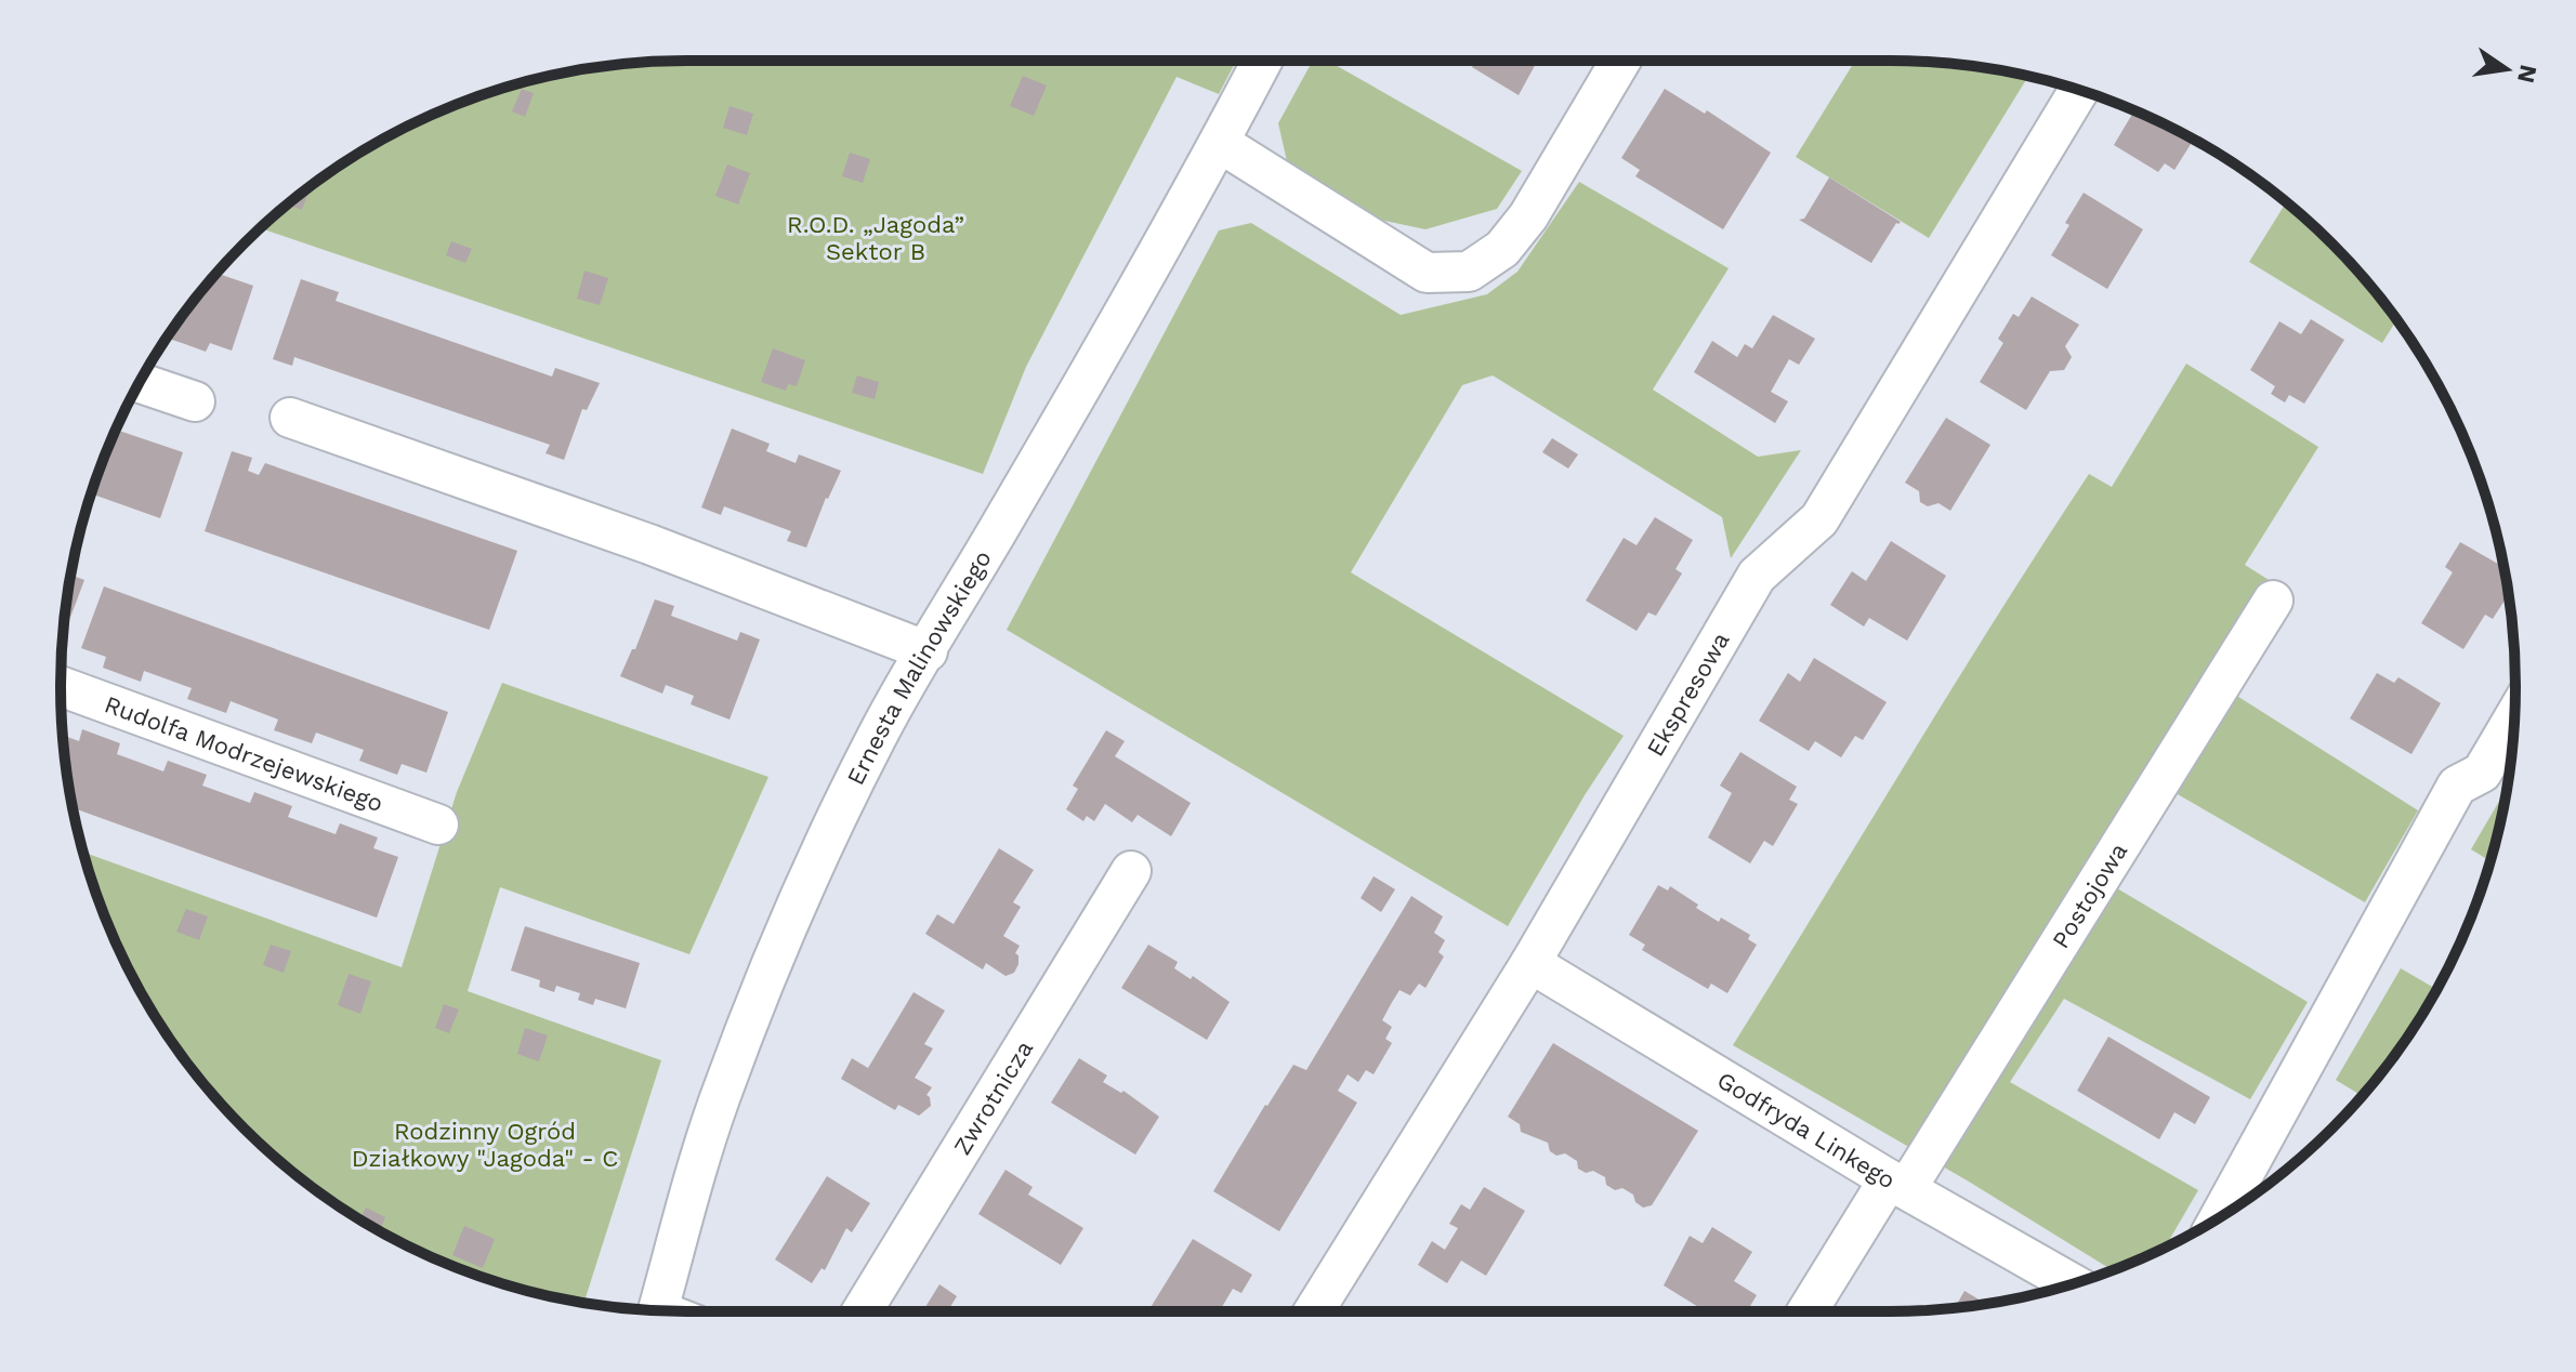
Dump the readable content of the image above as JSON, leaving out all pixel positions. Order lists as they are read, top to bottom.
{
  "streets": {
    "street": [
      "Ernesta Malinowskiego",
      "Ekspresowa",
      "Rudolfa Modrzejewskiego",
      "Postojowa",
      "Zwrotnicza",
      "Godfryda Linkego"
    ]
  },
  "crossings": [
    ["Ekspresowa", "Godfryda Linkego"],
    ["Postojowa", "Godfryda Linkego"]
  ],
  "parks": ["R.O.D. „Jagoda” Sektor B", "Rodzinny Ogród Działkowy \"Jagoda\" - C"],
  "north": "right"
}
